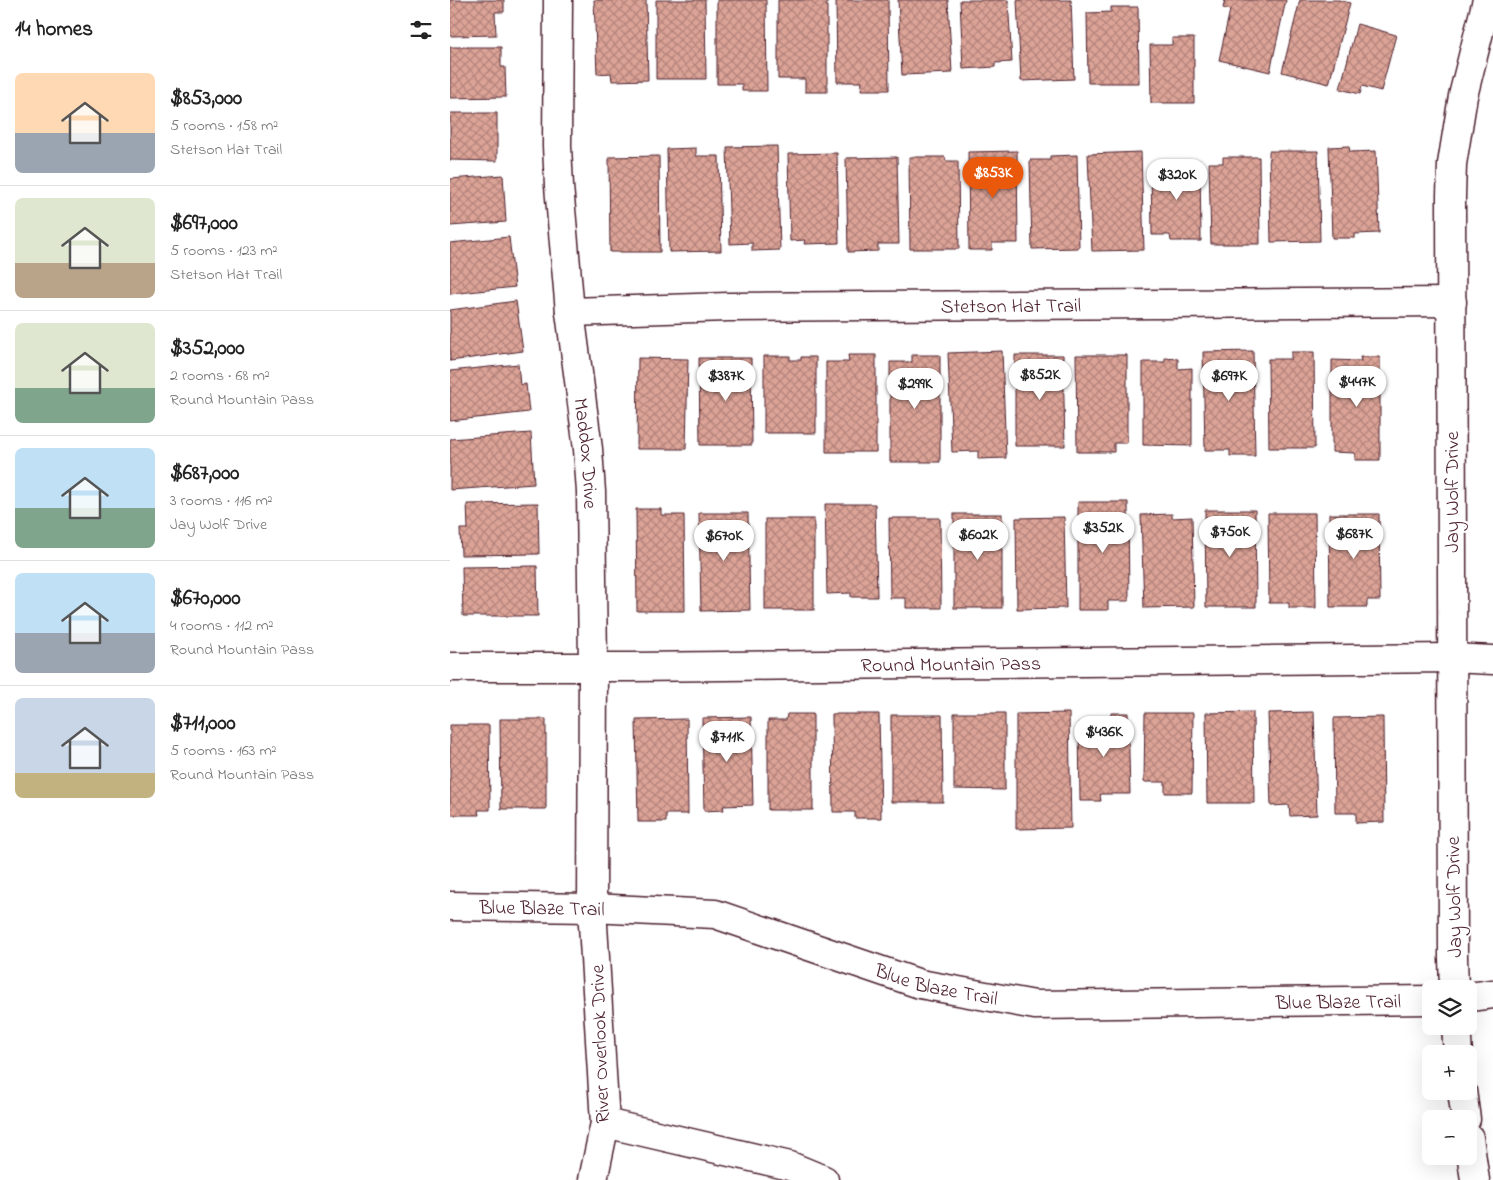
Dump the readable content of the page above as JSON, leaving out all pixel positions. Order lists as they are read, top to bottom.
{
  "streets": {
    "street": [
      "Stetson Hat Trail",
      "Maddox Drive",
      "Jay Wolf Drive",
      "Round Mountain Pass",
      "Blue Blaze Trail",
      "River Overlook Drive"
    ]
  },
  "crossings": [
    ["Stetson Hat Trail", "Maddox Drive"],
    ["Stetson Hat Trail", "Jay Wolf Drive"],
    ["Maddox Drive", "Round Mountain Pass"],
    ["Maddox Drive", "Blue Blaze Trail"],
    ["Maddox Drive", "River Overlook Drive"],
    ["Jay Wolf Drive", "Round Mountain Pass"],
    ["Blue Blaze Trail", "River Overlook Drive"]
  ],
  "page": {
    "heading": "14 homes",
    "list": [
      {
        "name": "$853,000",
        "note": "5 rooms · 158 m² · Stetson Hat Trail"
      },
      {
        "name": "$697,000",
        "note": "5 rooms · 123 m² · Stetson Hat Trail"
      },
      {
        "name": "$352,000",
        "note": "2 rooms · 68 m² · Round Mountain Pass"
      },
      {
        "name": "$687,000",
        "note": "3 rooms · 116 m² · Jay Wolf Drive"
      },
      {
        "name": "$670,000",
        "note": "4 rooms · 112 m² · Round Mountain Pass"
      },
      {
        "name": "$711,000",
        "note": "5 rooms · 163 m² · Round Mountain Pass"
      }
    ],
    "price": [
      "$853K",
      "$320K",
      "$852K",
      "$387K",
      "$697K",
      "$447K",
      "$299K",
      "$352K",
      "$750K",
      "$687K",
      "$602K",
      "$670K",
      "$436K",
      "$711K"
    ],
    "map_buttons": ["+", "−"]
  }
}
